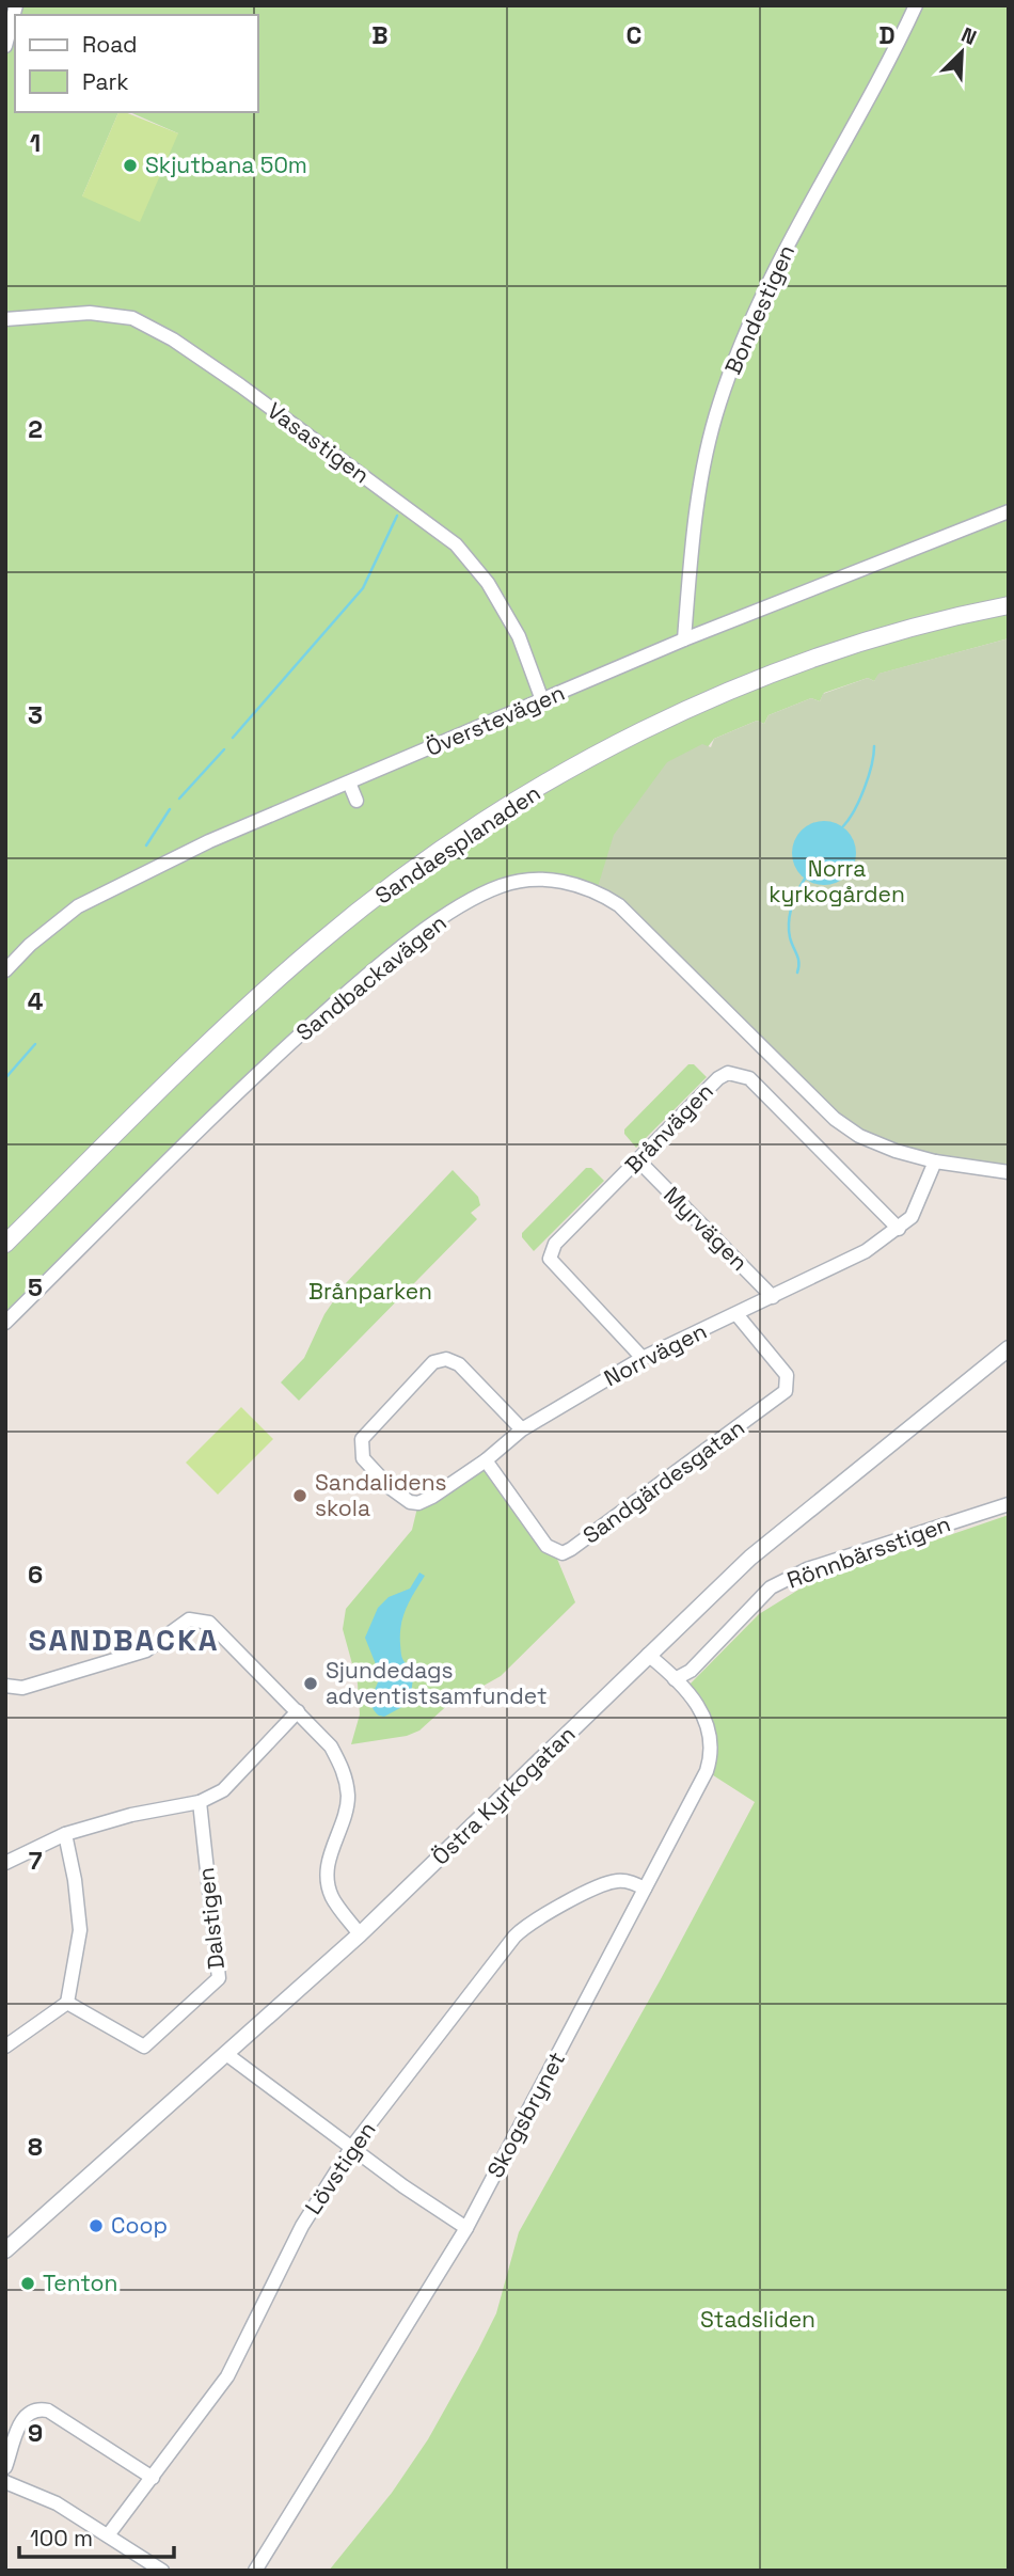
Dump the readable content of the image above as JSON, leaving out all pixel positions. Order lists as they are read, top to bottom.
{
  "streets": {
    "main road": ["Sandaesplanaden"],
    "street": [
      "Bondestigen",
      "Vasastigen",
      "Överstevägen",
      "Sandbackavägen",
      "Brånvägen",
      "Myrvägen",
      "Norrvägen",
      "Sandgärdesgatan",
      "Rönnbärsstigen",
      "Östra Kyrkogatan",
      "Dalstigen",
      "Skogsbrynet",
      "Lövstigen"
    ]
  },
  "crossings": [
    ["Bondestigen", "Överstevägen"],
    ["Vasastigen", "Överstevägen"],
    ["Sandbackavägen", "Norrvägen"],
    ["Brånvägen", "Myrvägen"],
    ["Brånvägen", "Norrvägen"],
    ["Myrvägen", "Norrvägen"],
    ["Norrvägen", "Sandgärdesgatan"],
    ["Rönnbärsstigen", "Skogsbrynet"],
    ["Östra Kyrkogatan", "Skogsbrynet"],
    ["Skogsbrynet", "Lövstigen"]
  ],
  "districts": ["SANDBACKA"],
  "parks": ["Norra kyrkogården", "Brånparken", "Stadsliden"],
  "places": [
    "Skjutbana 50m",
    "Sandalidens skola",
    "Sjundedags adventistsamfundet",
    "Coop",
    "Tenton"
  ],
  "legend": ["Road", "Park"],
  "scale_bar": "100 m",
  "north": "top right",
  "grid": {
    "columns": ["B", "C", "D"],
    "rows": [
      "1",
      "2",
      "3",
      "4",
      "5",
      "6",
      "7",
      "8",
      "9"
    ]
  }
}
